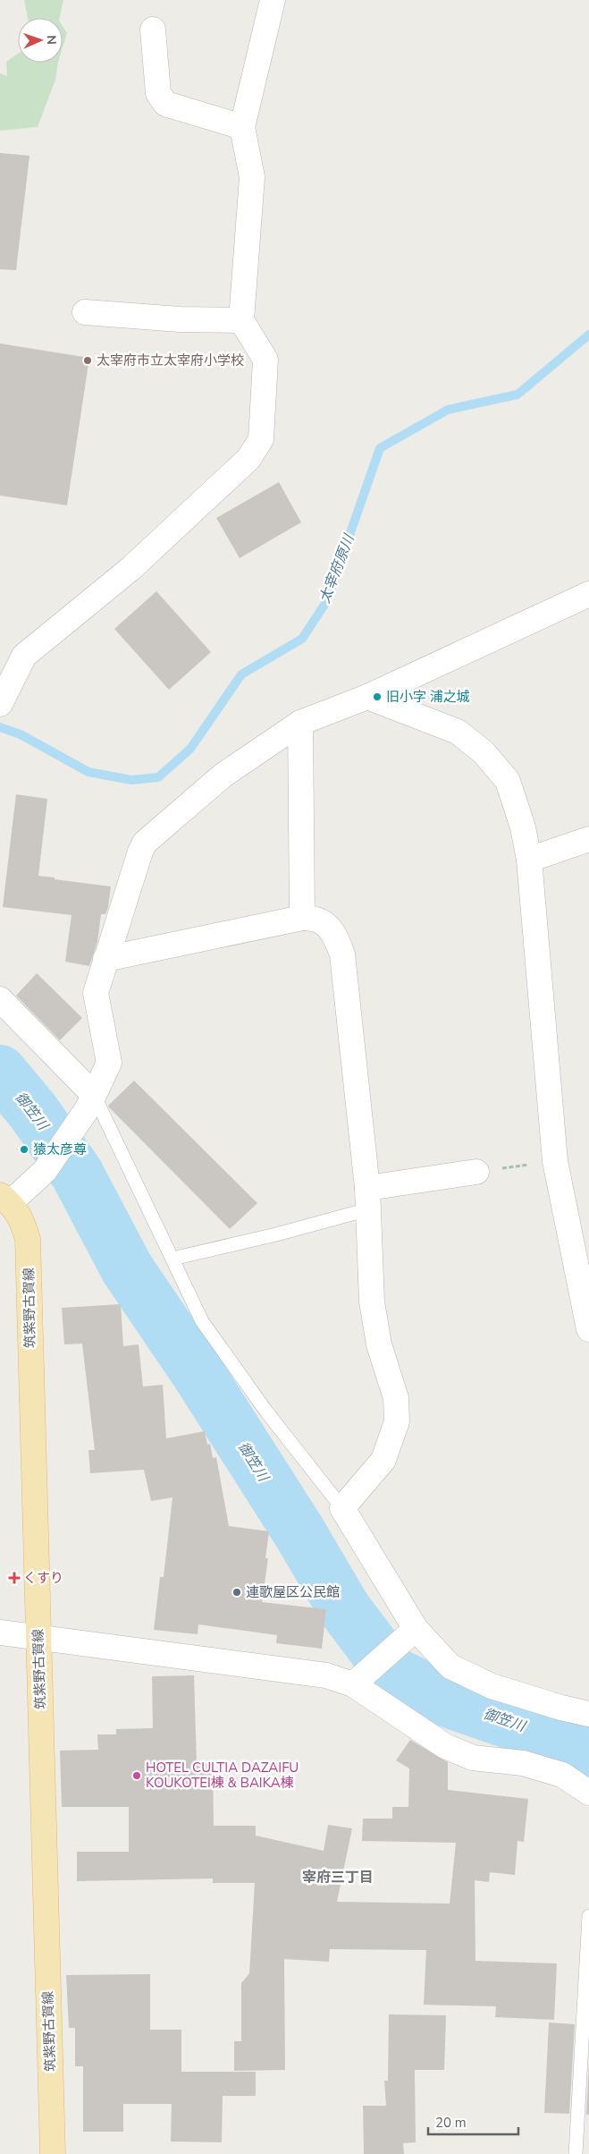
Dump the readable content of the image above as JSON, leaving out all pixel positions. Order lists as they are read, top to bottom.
{
  "streets": {
    "main road": ["筑紫野古賀線"]
  },
  "districts": ["宰府三丁目"],
  "water": ["太宰府原川", "御笠川"],
  "places": {
    "other": [
      "太宰府市立太宰府小学校",
      "旧小字 浦之城",
      "猿太彦尊",
      "連歌屋区公民館",
      "HOTEL CULTIA DAZAIFU KOUKOTEI棟 & BAIKA棟"
    ],
    "health": ["くすり"]
  },
  "scale_bar": "20 m",
  "north": "right"
}
